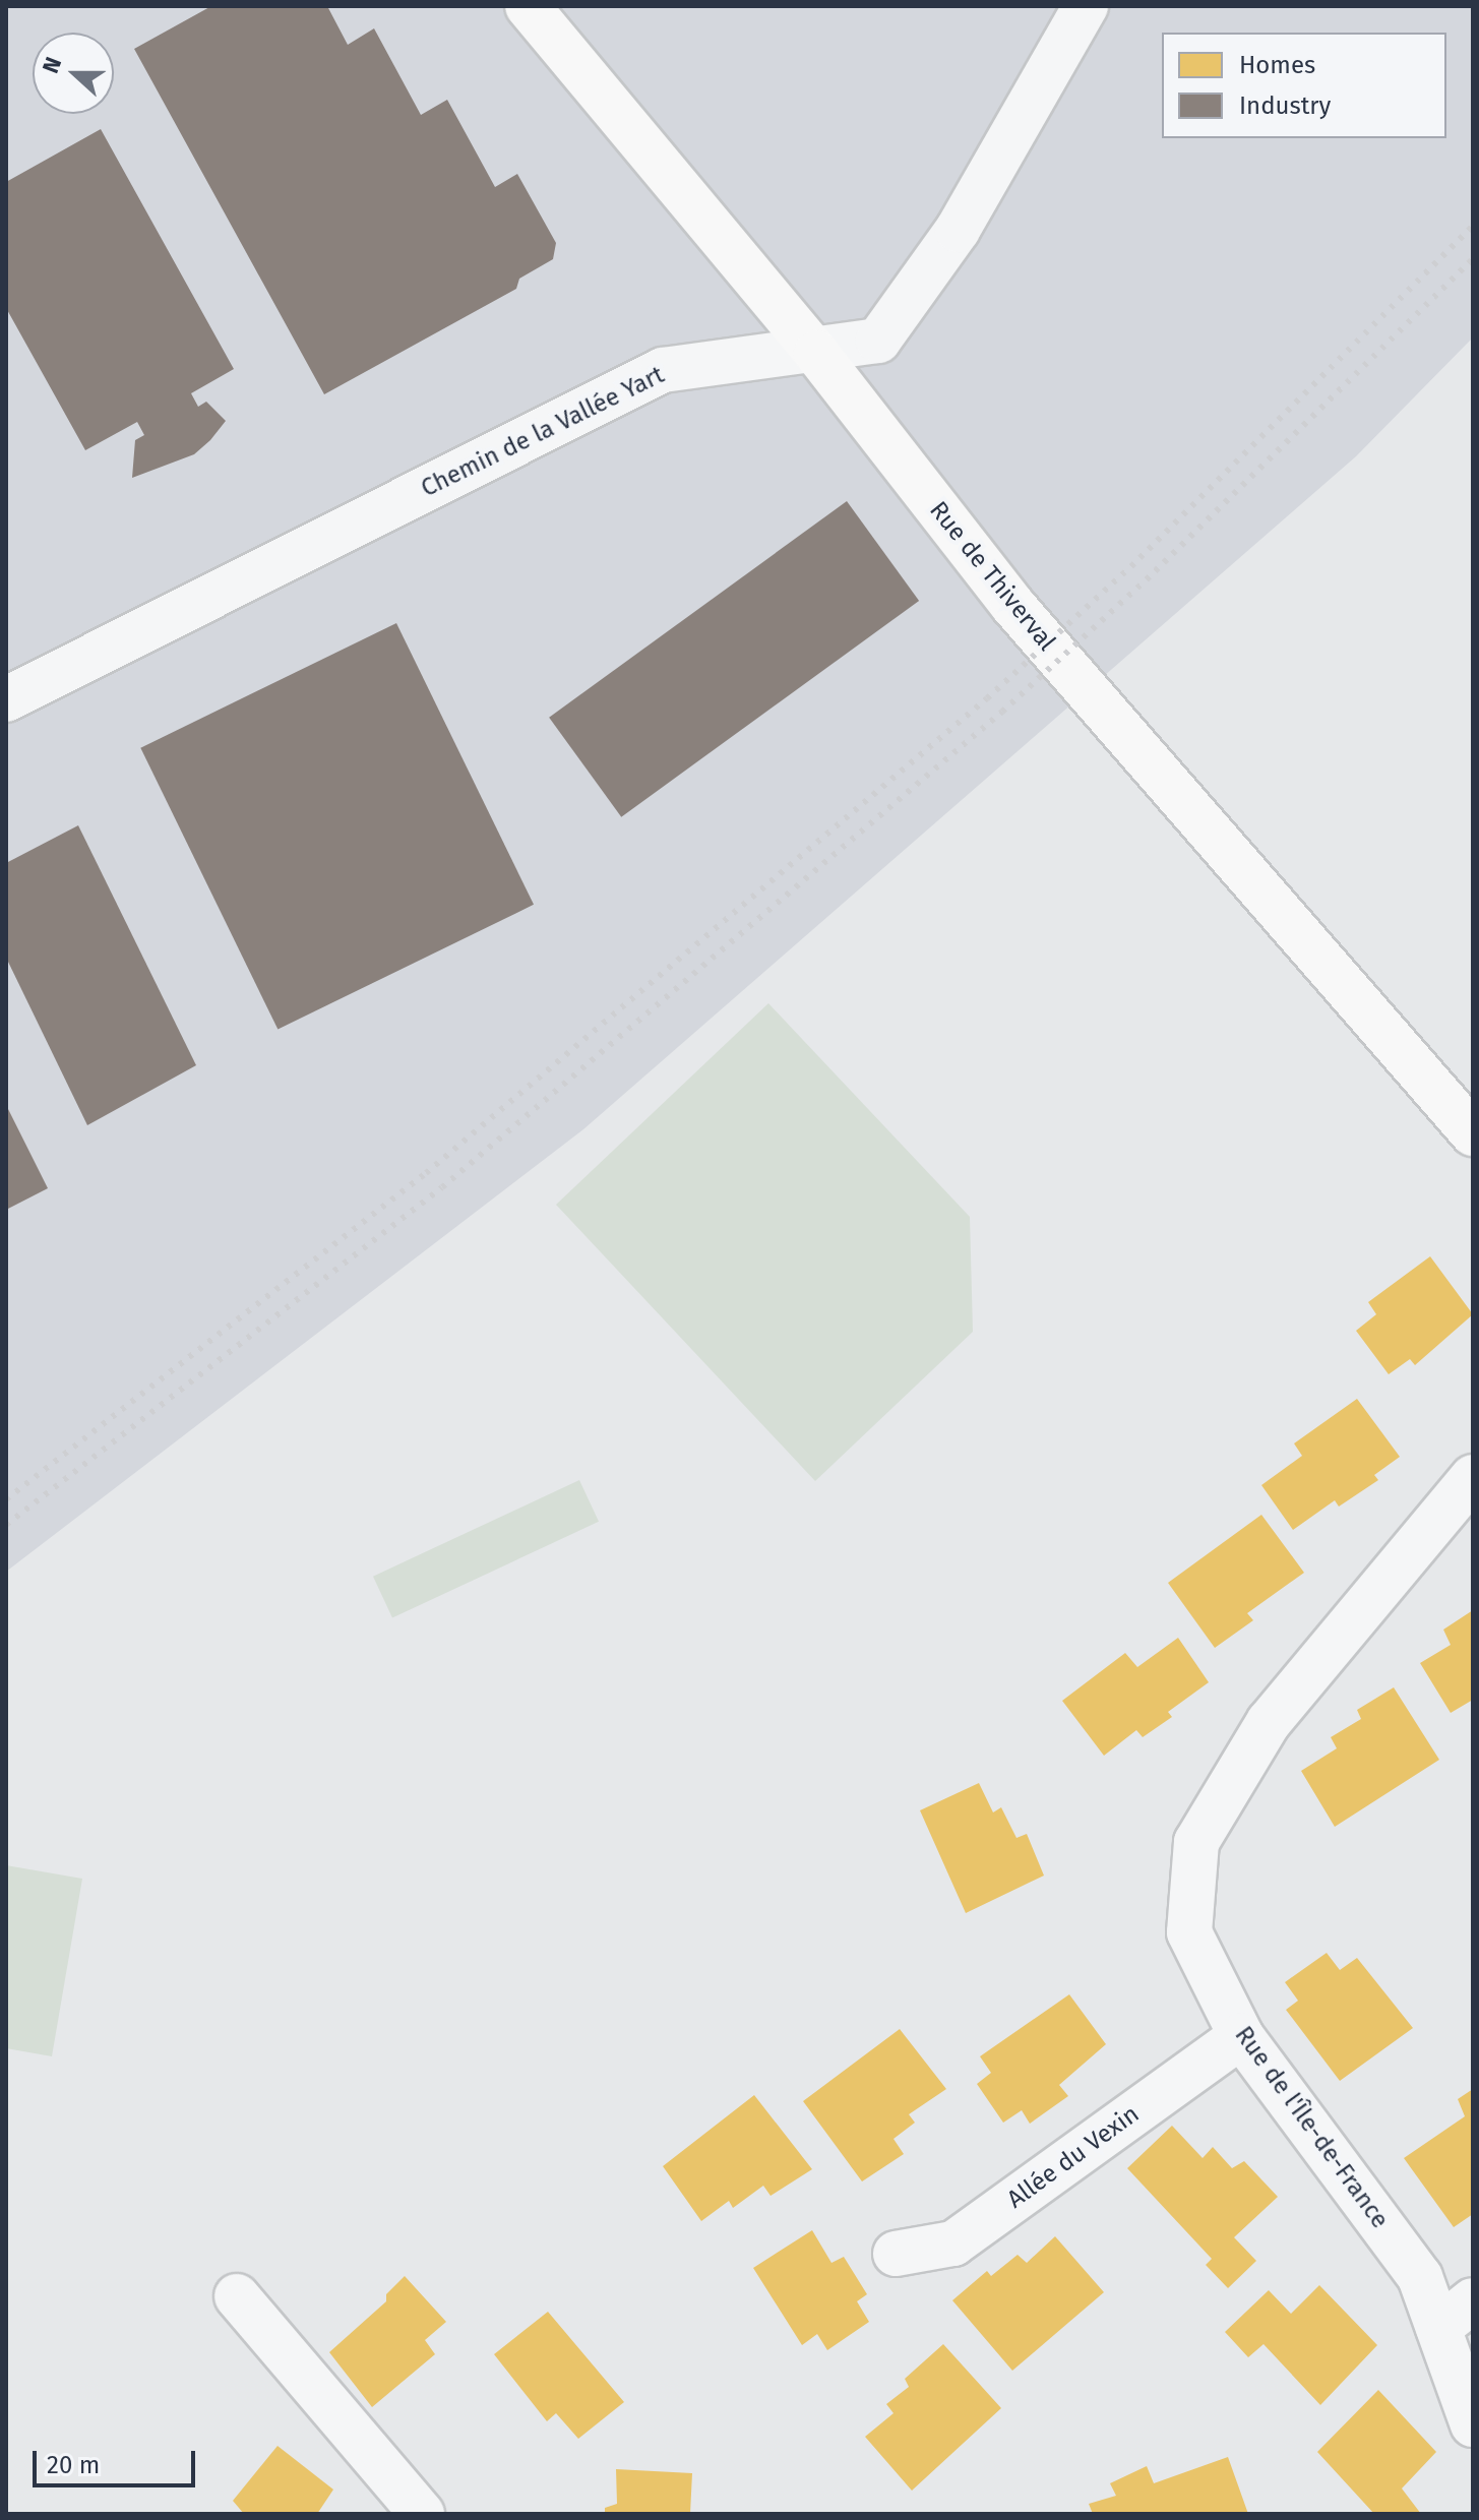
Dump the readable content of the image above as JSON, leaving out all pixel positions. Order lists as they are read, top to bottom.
{
  "streets": {
    "street": [
      "Chemin de la Vallée Yart",
      "Rue de Thiverval",
      "Rue de l'Île-de-France",
      "Allée du Vexin"
    ]
  },
  "crossings": [
    ["Chemin de la Vallée Yart", "Rue de Thiverval"],
    ["Rue de l'Île-de-France", "Allée du Vexin"]
  ],
  "legend": ["Homes", "Industry"],
  "scale_bar": "20 m",
  "north": "left"
}
